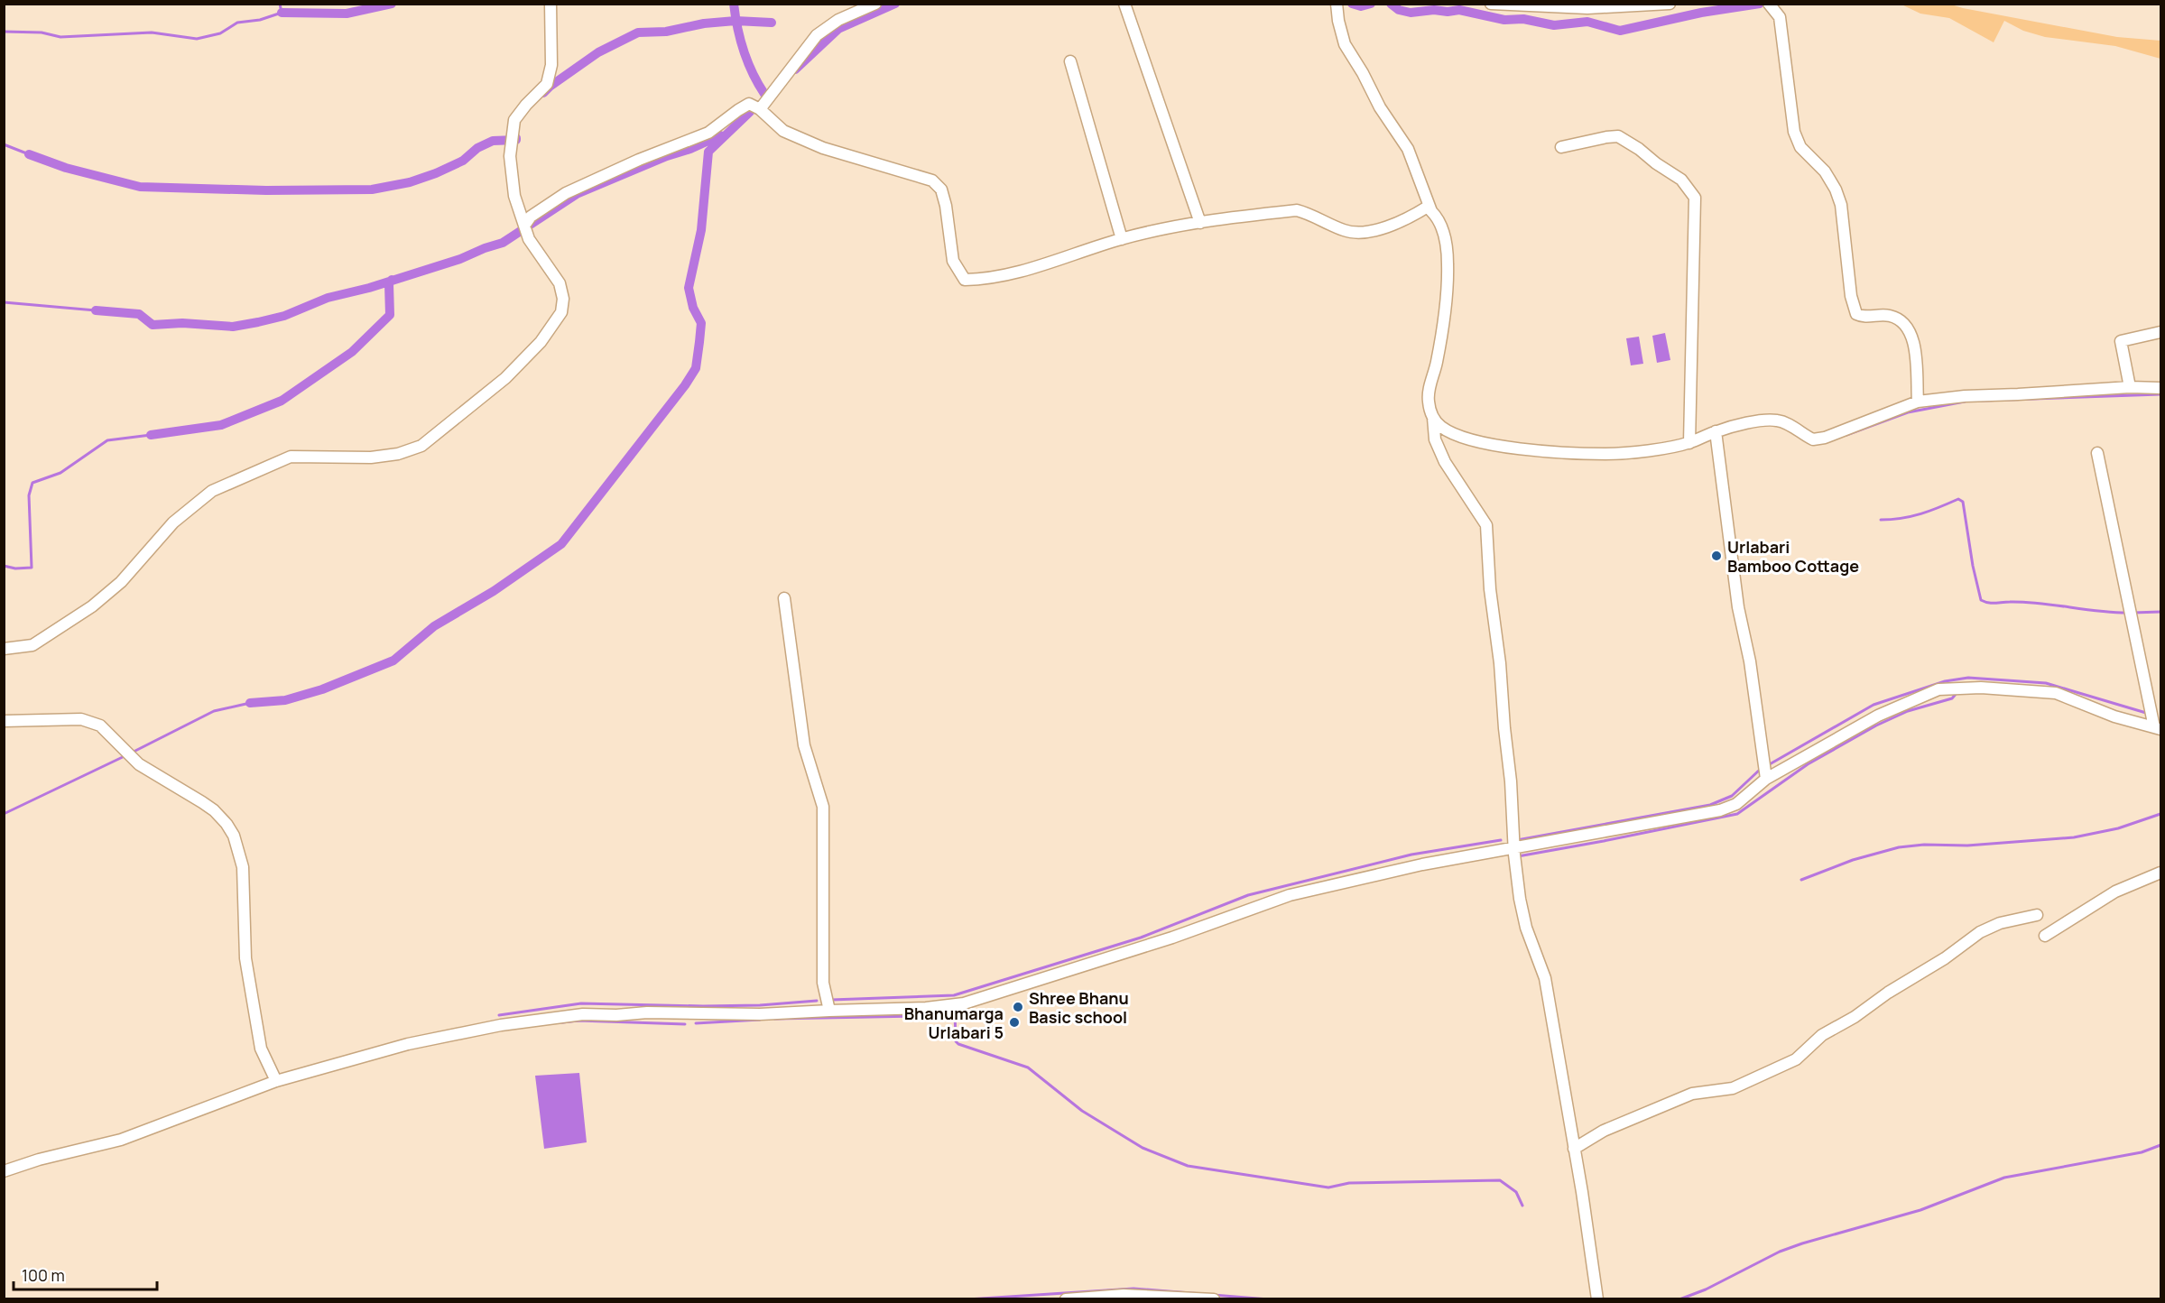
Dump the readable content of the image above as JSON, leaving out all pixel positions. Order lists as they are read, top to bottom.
{
  "places": ["Urlabari Bamboo Cottage", "Shree Bhanu Basic school", "Bhanumarga Urlabari 5"],
  "scale_bar": "100 m"
}
